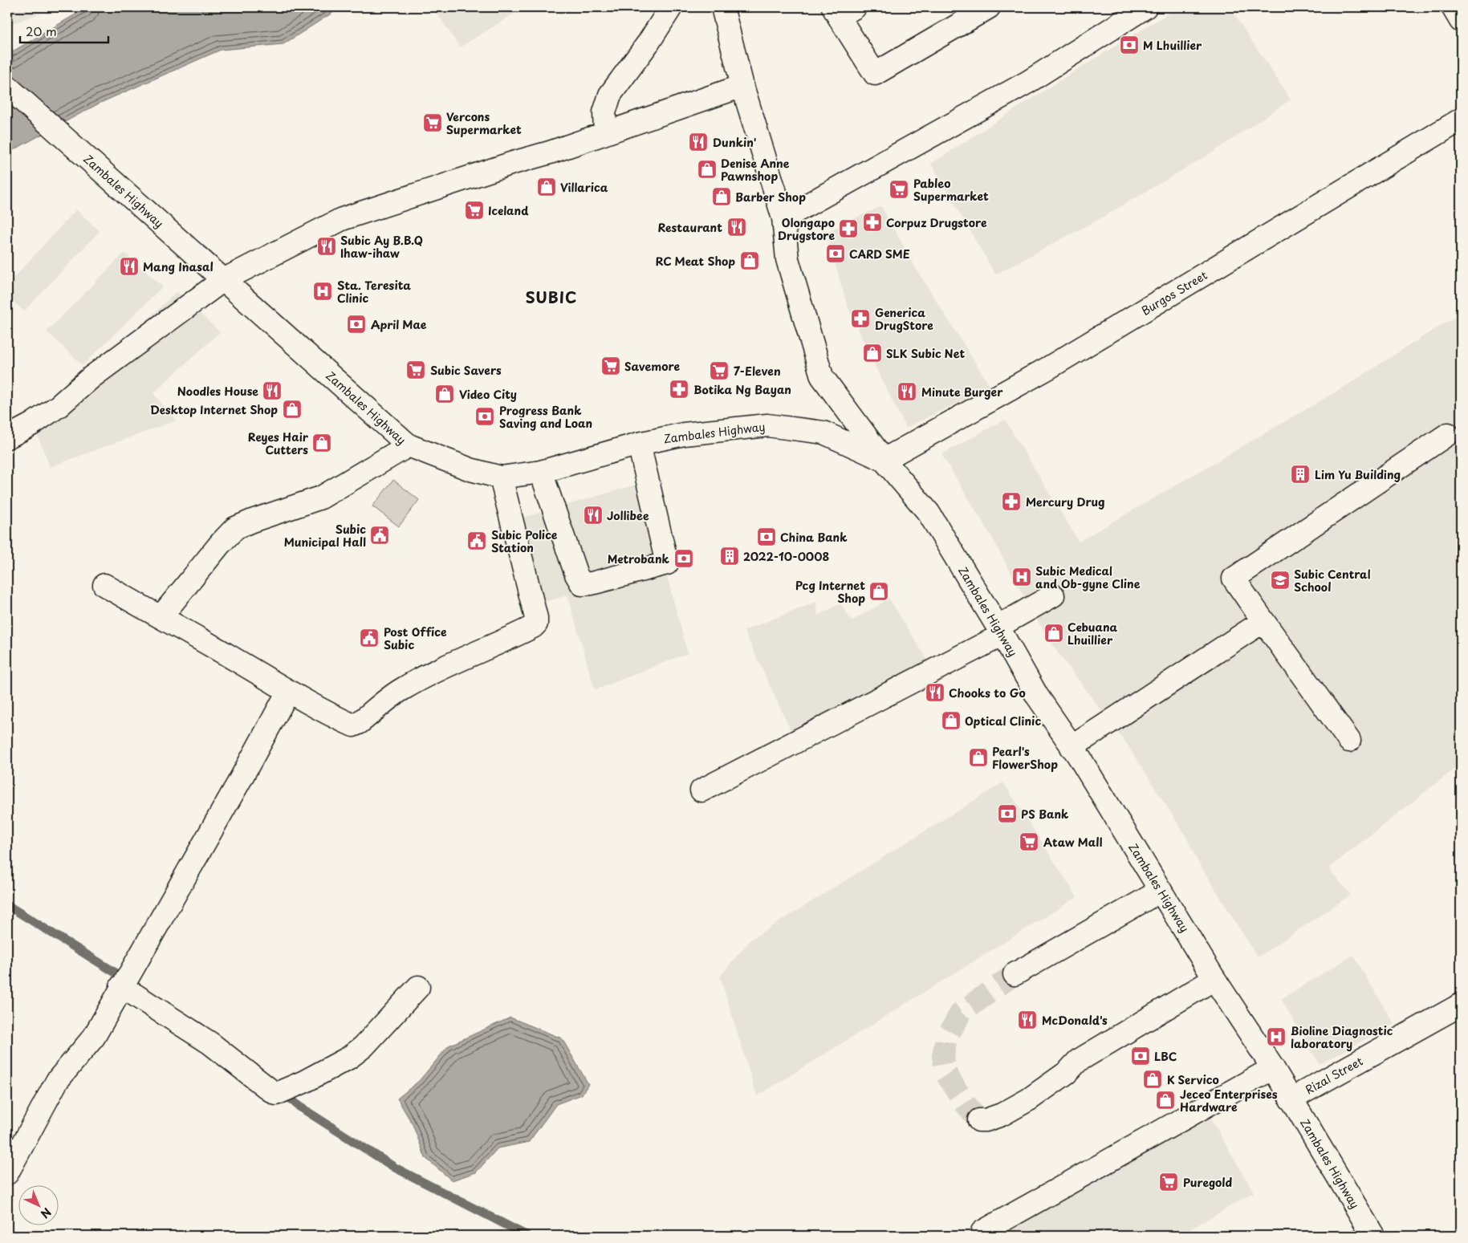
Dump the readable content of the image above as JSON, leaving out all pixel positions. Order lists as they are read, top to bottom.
{
  "streets": {
    "street": ["Zambales Highway", "Burgos Street", "Rizal Street"]
  },
  "crossings": [
    ["Zambales Highway", "Burgos Street"],
    ["Zambales Highway", "Rizal Street"]
  ],
  "districts": ["SUBIC"],
  "places": {
    "bank": [
      "M Lhuillier",
      "CARD SME",
      "April Mae",
      "Progress Bank Saving and Loan",
      "China Bank",
      "Metrobank",
      "PS Bank",
      "LBC"
    ],
    "supermarket": [
      "Vercons Supermarket",
      "Pableo Supermarket",
      "Iceland",
      "Savemore",
      "Subic Savers",
      "7-Eleven",
      "Ataw Mall",
      "Puregold"
    ],
    "restaurant": [
      "Dunkin'",
      "Restaurant",
      "Subic Ay B.B.Q Ihaw-ihaw",
      "Mang Inasal",
      "Noodles House",
      "Minute Burger",
      "Jollibee",
      "Chooks to Go",
      "McDonald's"
    ],
    "shop": [
      "Denise Anne Pawnshop",
      "Villarica",
      "Barber Shop",
      "RC Meat Shop",
      "SLK Subic Net",
      "Video City",
      "Desktop Internet Shop",
      "Reyes Hair Cutters",
      "Pcg Internet Shop",
      "Cebuana Lhuillier",
      "Optical Clinic",
      "Pearl's FlowerShop",
      "K Servico",
      "Jeceo Enterprises Hardware"
    ],
    "pharmacy": [
      "Corpuz Drugstore",
      "Olongapo Drugstore",
      "Generica DrugStore",
      "Botika Ng Bayan",
      "Mercury Drug"
    ],
    "hospital": ["Sta. Teresita Clinic", "Subic Medical and Ob-gyne Cline", "Bioline Diagnostic laboratory"],
    "building": ["Lim Yu Building", "2022-10-0008"],
    "public building": ["Subic Municipal Hall", "Subic Police Station", "Post Office Subic"],
    "school or university": ["Subic Central School"]
  },
  "scale_bar": "20 m",
  "north": "bottom right"
}
